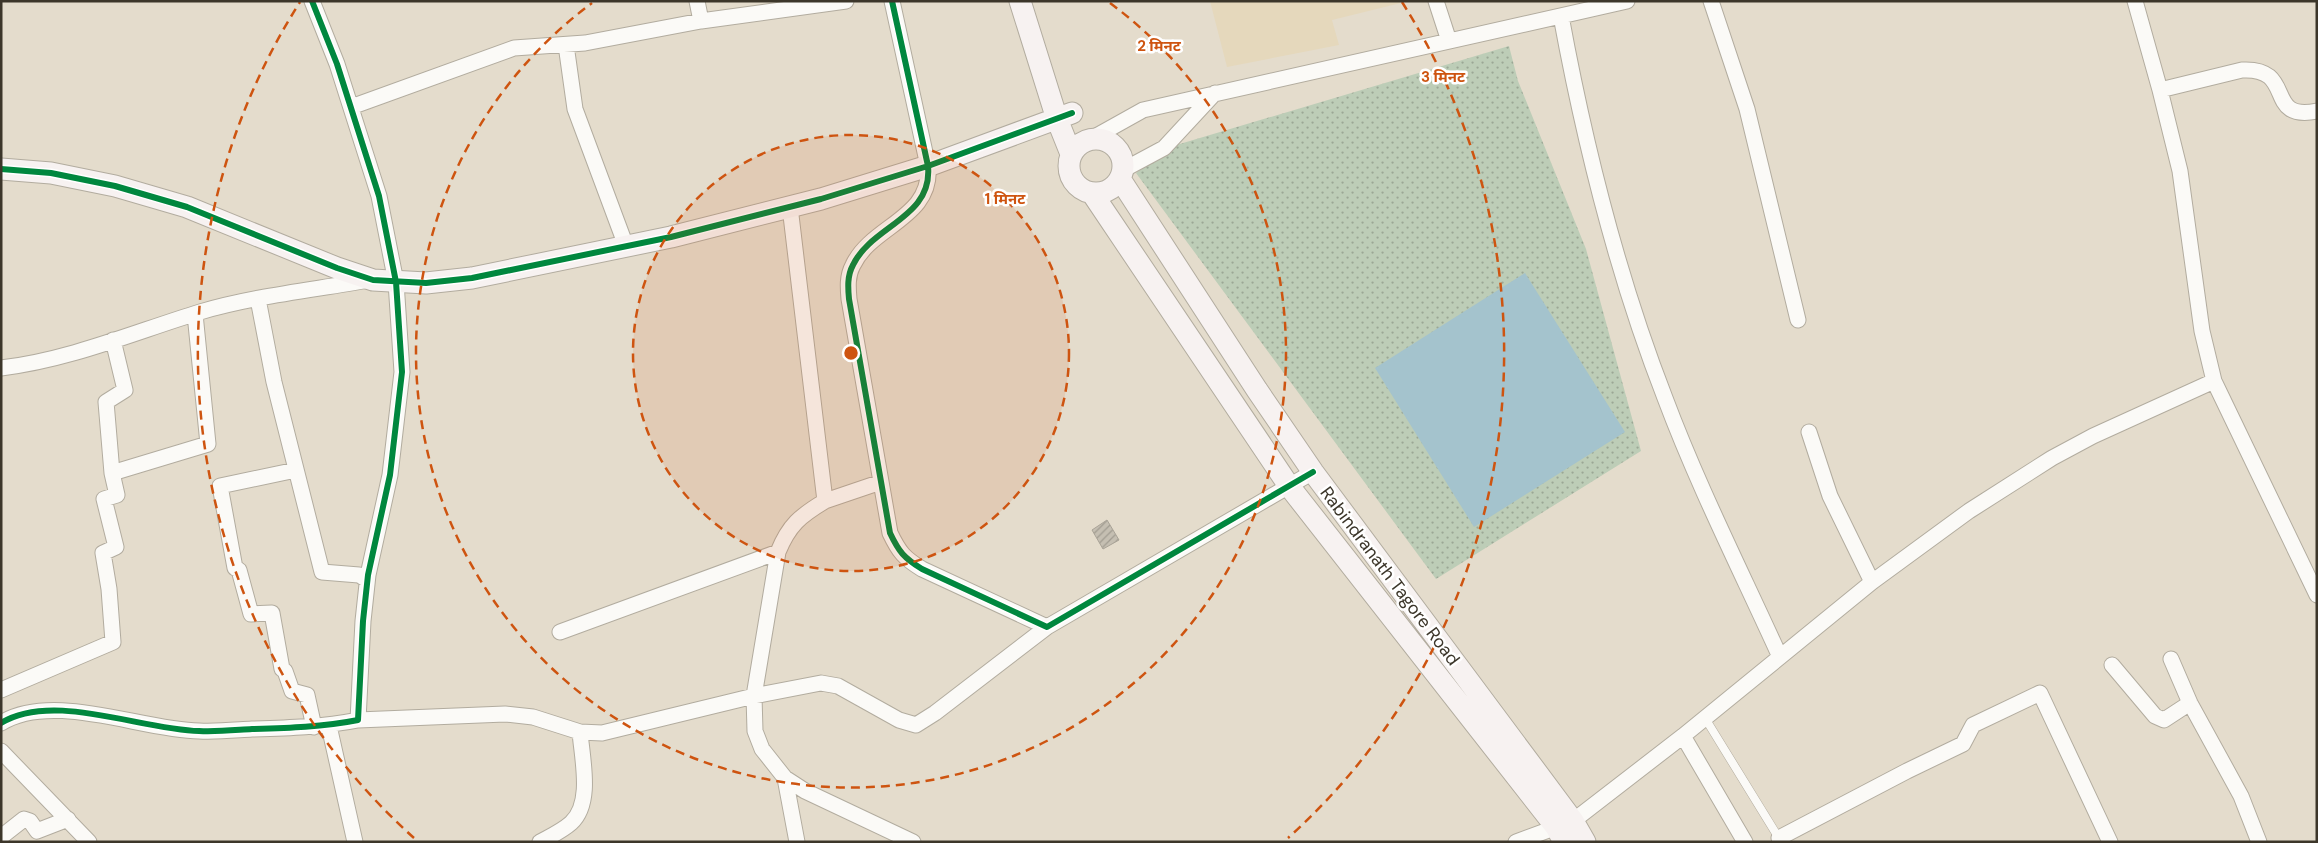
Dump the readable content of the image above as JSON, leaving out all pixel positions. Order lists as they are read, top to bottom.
{
  "streets": {
    "main road": ["Rabindranath Tagore Road"]
  },
  "rings": ["2 मिनट", "3 मिनट", "1 मिनट"]
}
